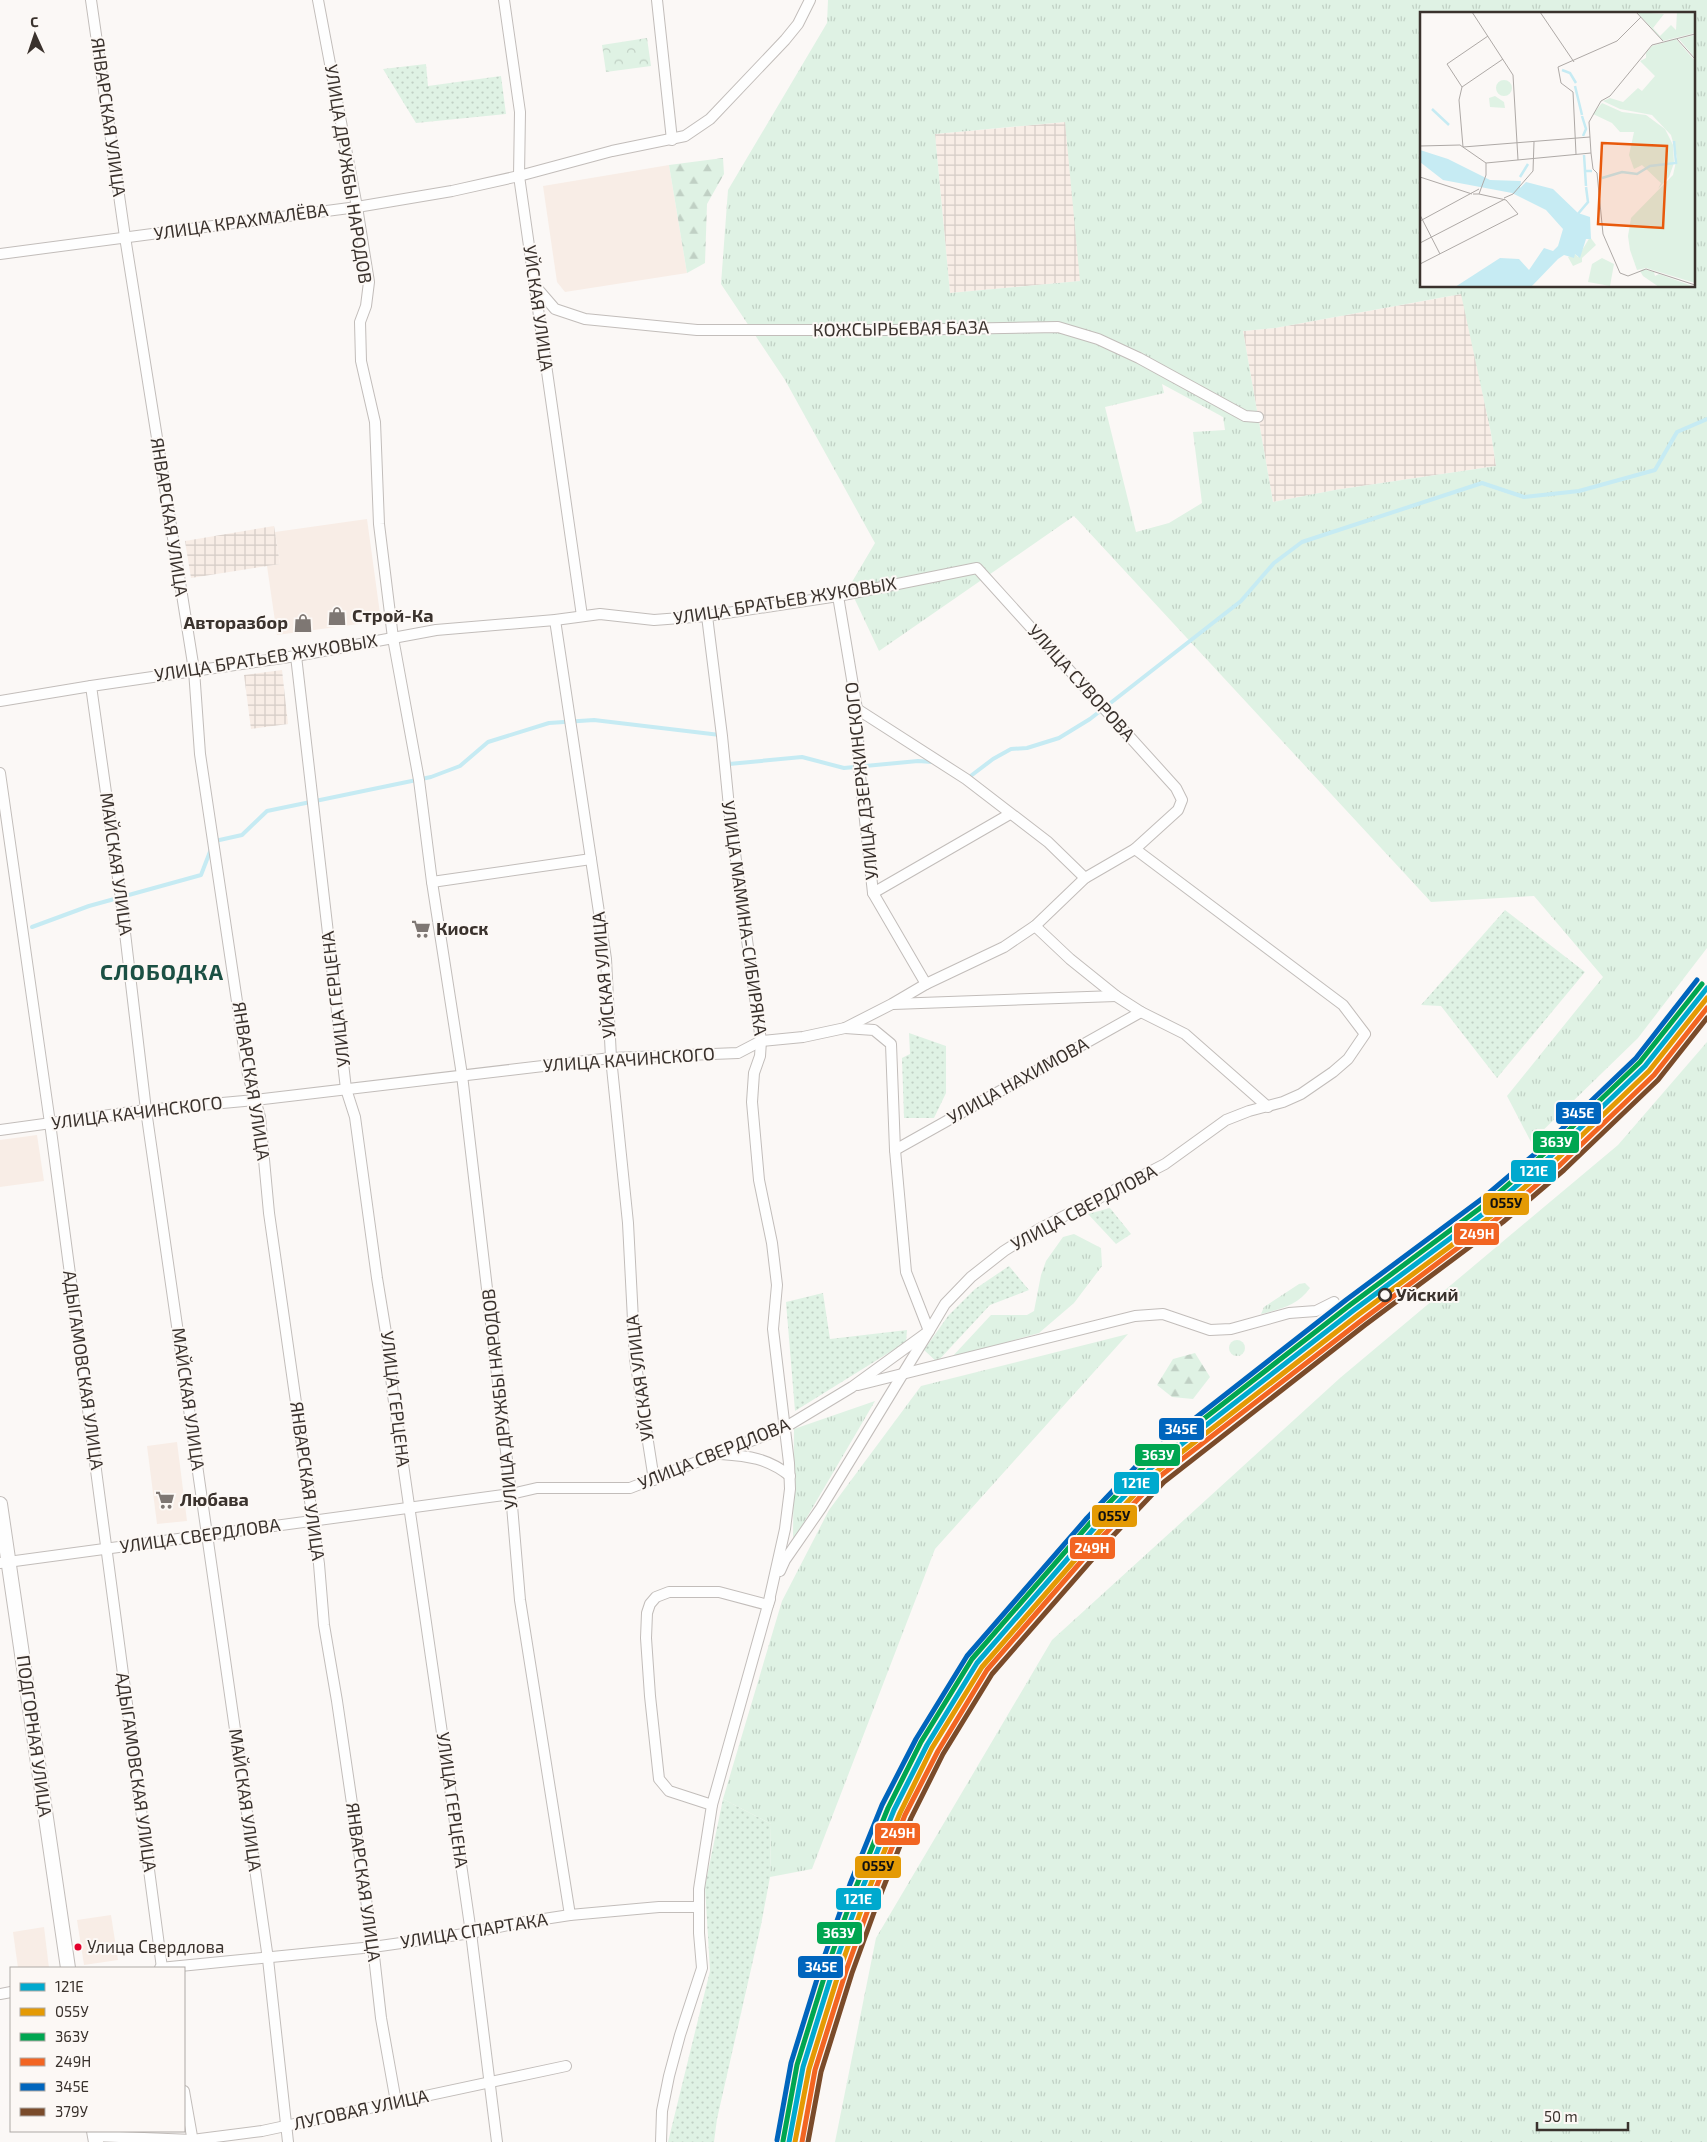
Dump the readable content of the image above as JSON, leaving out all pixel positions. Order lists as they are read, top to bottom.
{
  "streets": {
    "street": [
      "ЯНВАРСКАЯ УЛИЦА",
      "УЛИЦА ДРУЖБЫ НАРОДОВ",
      "УЛИЦА КРАХМАЛЁВА",
      "УЙСКАЯ УЛИЦА",
      "КОЖСЫРЬЕВАЯ БАЗА",
      "УЛИЦА БРАТЬЕВ ЖУКОВЫХ",
      "УЛИЦА СУВОРОВА",
      "УЛИЦА ДЗЕРЖИНСКОГО",
      "МАЙСКАЯ УЛИЦА",
      "УЛИЦА МАМИНА-СИБИРЯКА",
      "УЛИЦА ГЕРЦЕНА",
      "УЛИЦА КАЧИНСКОГО",
      "УЛИЦА НАХИМОВА",
      "УЛИЦА СВЕРДЛОВА",
      "АДЫГАМОВСКАЯ УЛИЦА",
      "ПОДГОРНАЯ УЛИЦА",
      "УЛИЦА СПАРТАКА",
      "ЛУГОВАЯ УЛИЦА"
    ]
  },
  "crossings": [
    ["ЯНВАРСКАЯ УЛИЦА", "УЛИЦА КРАХМАЛЁВА"],
    ["ЯНВАРСКАЯ УЛИЦА", "УЛИЦА БРАТЬЕВ ЖУКОВЫХ"],
    ["ЯНВАРСКАЯ УЛИЦА", "УЛИЦА КАЧИНСКОГО"],
    ["ЯНВАРСКАЯ УЛИЦА", "УЛИЦА СВЕРДЛОВА"],
    ["ЯНВАРСКАЯ УЛИЦА", "УЛИЦА СПАРТАКА"],
    ["ЯНВАРСКАЯ УЛИЦА", "ЛУГОВАЯ УЛИЦА"],
    ["УЛИЦА ДРУЖБЫ НАРОДОВ", "УЛИЦА КРАХМАЛЁВА"],
    ["УЛИЦА ДРУЖБЫ НАРОДОВ", "УЛИЦА БРАТЬЕВ ЖУКОВЫХ"],
    ["УЛИЦА ДРУЖБЫ НАРОДОВ", "УЛИЦА КАЧИНСКОГО"],
    ["УЛИЦА ДРУЖБЫ НАРОДОВ", "УЛИЦА СВЕРДЛОВА"],
    ["УЛИЦА ДРУЖБЫ НАРОДОВ", "УЛИЦА СПАРТАКА"],
    ["УЛИЦА КРАХМАЛЁВА", "УЙСКАЯ УЛИЦА"],
    ["УЙСКАЯ УЛИЦА", "КОЖСЫРЬЕВАЯ БАЗА"],
    ["УЙСКАЯ УЛИЦА", "УЛИЦА БРАТЬЕВ ЖУКОВЫХ"],
    ["УЙСКАЯ УЛИЦА", "УЛИЦА КАЧИНСКОГО"],
    ["УЙСКАЯ УЛИЦА", "УЛИЦА СВЕРДЛОВА"],
    ["УЛИЦА БРАТЬЕВ ЖУКОВЫХ", "УЛИЦА СУВОРОВА"],
    ["УЛИЦА БРАТЬЕВ ЖУКОВЫХ", "УЛИЦА ДЗЕРЖИНСКОГО"],
    ["УЛИЦА БРАТЬЕВ ЖУКОВЫХ", "МАЙСКАЯ УЛИЦА"],
    ["УЛИЦА БРАТЬЕВ ЖУКОВЫХ", "УЛИЦА МАМИНА-СИБИРЯКА"],
    ["УЛИЦА БРАТЬЕВ ЖУКОВЫХ", "УЛИЦА ГЕРЦЕНА"],
    ["УЛИЦА СУВОРОВА", "УЛИЦА КАЧИНСКОГО"],
    ["УЛИЦА ДЗЕРЖИНСКОГО", "УЛИЦА КАЧИНСКОГО"],
    ["МАЙСКАЯ УЛИЦА", "УЛИЦА КАЧИНСКОГО"],
    ["МАЙСКАЯ УЛИЦА", "УЛИЦА СВЕРДЛОВА"],
    ["МАЙСКАЯ УЛИЦА", "УЛИЦА СПАРТАКА"],
    ["МАЙСКАЯ УЛИЦА", "ЛУГОВАЯ УЛИЦА"],
    ["УЛИЦА МАМИНА-СИБИРЯКА", "УЛИЦА КАЧИНСКОГО"],
    ["УЛИЦА МАМИНА-СИБИРЯКА", "УЛИЦА СВЕРДЛОВА"],
    ["УЛИЦА МАМИНА-СИБИРЯКА", "УЛИЦА СПАРТАКА"],
    ["УЛИЦА ГЕРЦЕНА", "УЛИЦА КАЧИНСКОГО"],
    ["УЛИЦА ГЕРЦЕНА", "УЛИЦА СВЕРДЛОВА"],
    ["УЛИЦА ГЕРЦЕНА", "УЛИЦА СПАРТАКА"],
    ["УЛИЦА ГЕРЦЕНА", "ЛУГОВАЯ УЛИЦА"],
    ["УЛИЦА КАЧИНСКОГО", "УЛИЦА СВЕРДЛОВА"],
    ["УЛИЦА КАЧИНСКОГО", "АДЫГАМОВСКАЯ УЛИЦА"],
    ["УЛИЦА СВЕРДЛОВА", "АДЫГАМОВСКАЯ УЛИЦА"],
    ["УЛИЦА СВЕРДЛОВА", "ПОДГОРНАЯ УЛИЦА"]
  ],
  "districts": ["СЛОБОДКА"],
  "places": {
    "shop": ["Строй-Ка", "Авторазбор"],
    "supermarket": ["Киоск", "Любава"],
    "other": ["Уйский", "Улица Свердлова"]
  },
  "lines": [
    "transit line 345Е",
    "transit line 363У",
    "transit line 121Е",
    "transit line 055У",
    "transit line 249Н",
    "transit line 379У"
  ],
  "legend": [
    "121Е",
    "055У",
    "363У",
    "249Н",
    "345Е",
    "379У"
  ],
  "scale_bar": "50 m",
  "north": "top"
}
